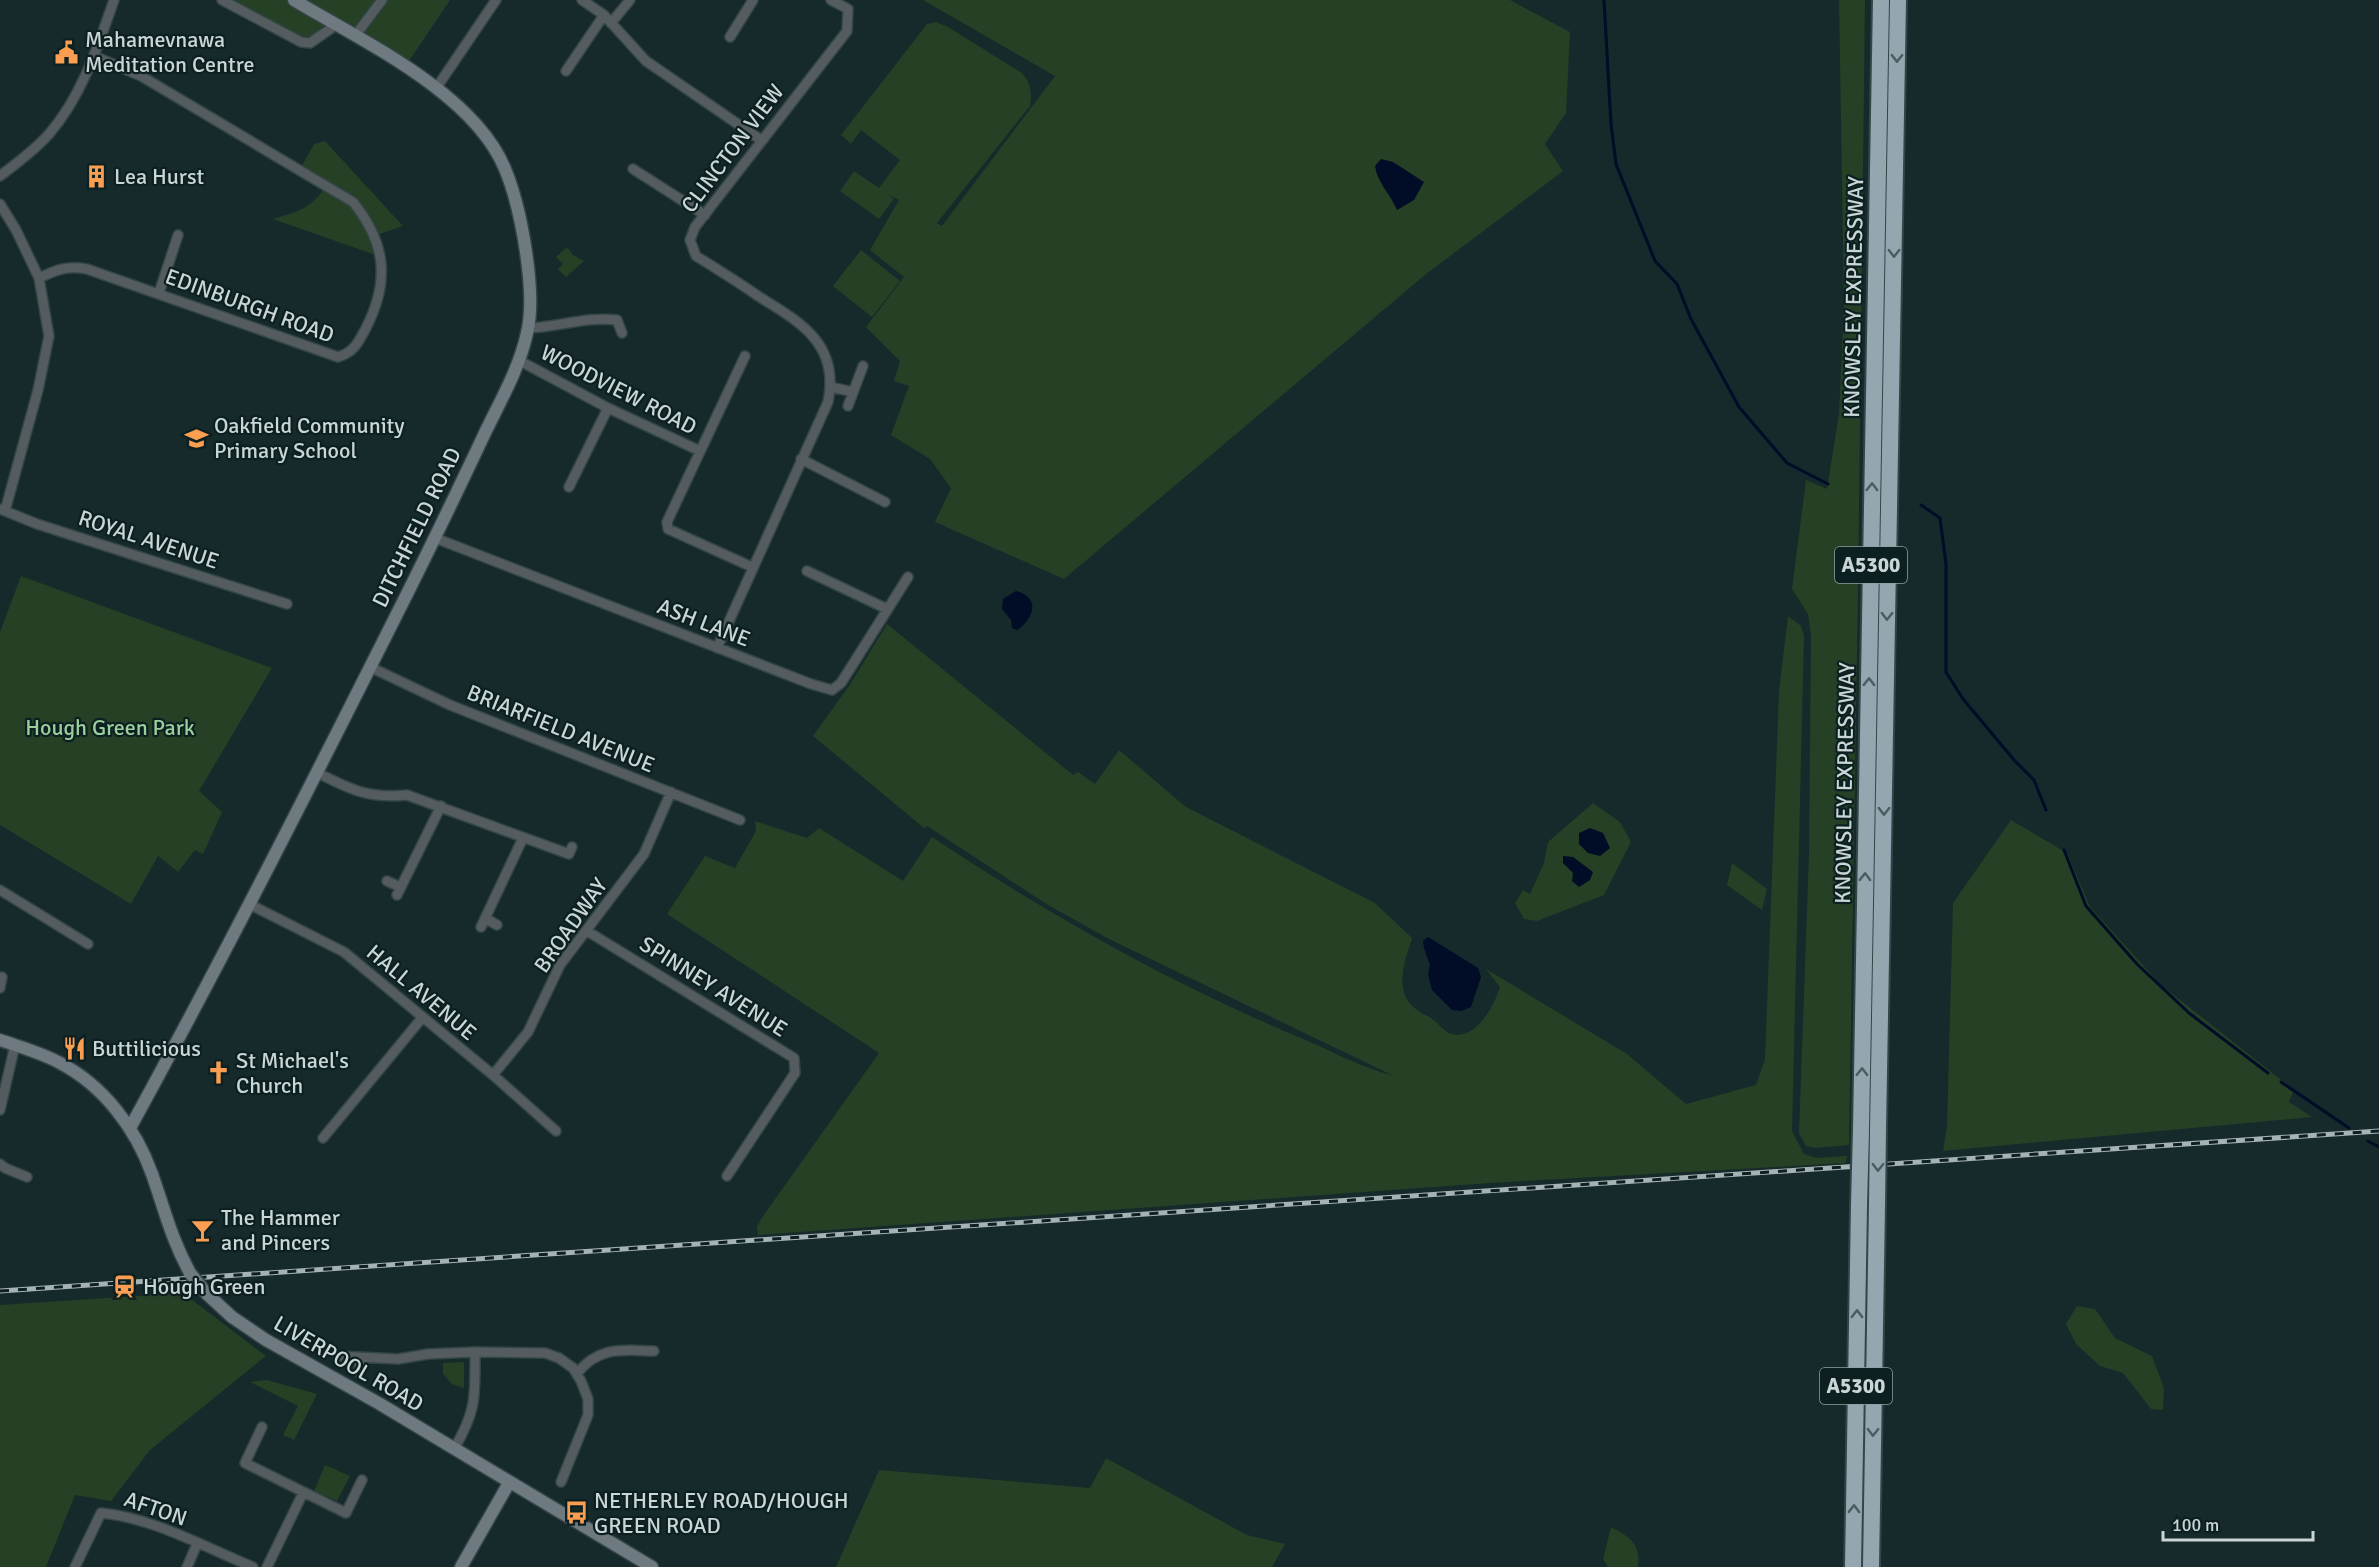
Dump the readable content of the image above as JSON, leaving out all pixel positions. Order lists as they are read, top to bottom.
{
  "streets": {
    "highway": ["KNOWSLEY EXPRESSWAY", "A5300"],
    "street": [
      "CLINCTON VIEW",
      "EDINBURGH ROAD",
      "WOODVIEW ROAD",
      "DITCHFIELD ROAD",
      "ROYAL AVENUE",
      "ASH LANE",
      "BRIARFIELD AVENUE",
      "BROADWAY",
      "SPINNEY AVENUE",
      "HALL AVENUE",
      "LIVERPOOL ROAD",
      "AFTON"
    ]
  },
  "crossings": [
    ["WOODVIEW ROAD", "DITCHFIELD ROAD"],
    ["DITCHFIELD ROAD", "ASH LANE"],
    ["DITCHFIELD ROAD", "BRIARFIELD AVENUE"],
    ["DITCHFIELD ROAD", "HALL AVENUE"],
    ["DITCHFIELD ROAD", "LIVERPOOL ROAD"],
    ["BRIARFIELD AVENUE", "BROADWAY"],
    ["BROADWAY", "SPINNEY AVENUE"],
    ["BROADWAY", "HALL AVENUE"]
  ],
  "parks": ["Hough Green Park"],
  "places": {
    "public building": ["Mahamevnawa Meditation Centre"],
    "building": ["Lea Hurst"],
    "school or university": ["Oakfield Community Primary School"],
    "restaurant": ["Buttilicious"],
    "church": ["St Michael's Church"],
    "bar": ["The Hammer and Pincers"],
    "station": ["Hough Green"],
    "bus stop": ["NETHERLEY ROAD/HOUGH GREEN ROAD"]
  },
  "scale_bar": "100 m"
}
